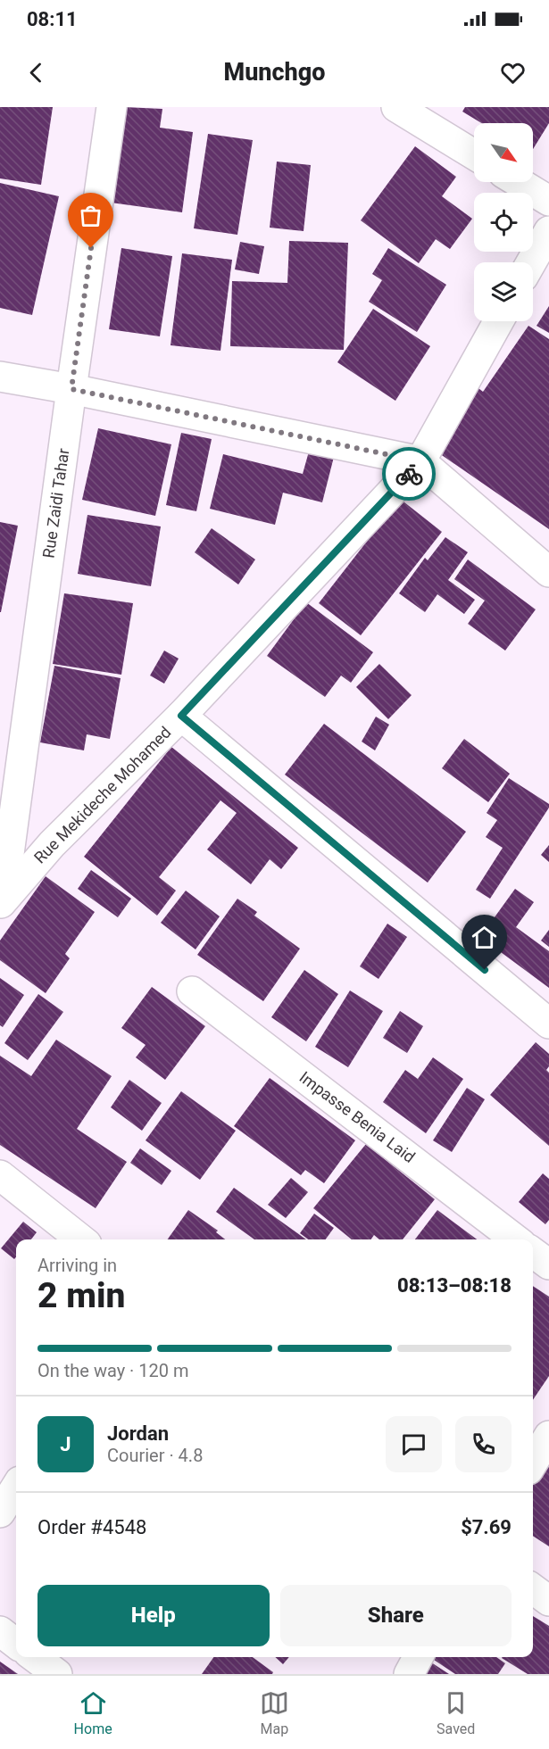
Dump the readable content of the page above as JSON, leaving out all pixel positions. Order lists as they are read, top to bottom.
{
  "streets": {
    "street": ["Rue Zaidi Tahar", "Rue Mekideche Mohamed", "Impasse Benia Laid"]
  },
  "crossings": [
    ["Rue Zaidi Tahar", "Rue Mekideche Mohamed"]
  ],
  "north": "bottom right",
  "page": {
    "status": "08:11",
    "header": "Munchgo",
    "heading": ["2 min", "Arriving in", "08:13–08:18"],
    "panel": [
      "Jordan",
      "Courier · 4.8",
      "Order #4548",
      "$7.69"
    ],
    "bar": "On the way · 120 m",
    "round": "J",
    "buttons": ["Help", "Share"],
    "tabs": ["Home", "Map", "Saved"]
  }
}
